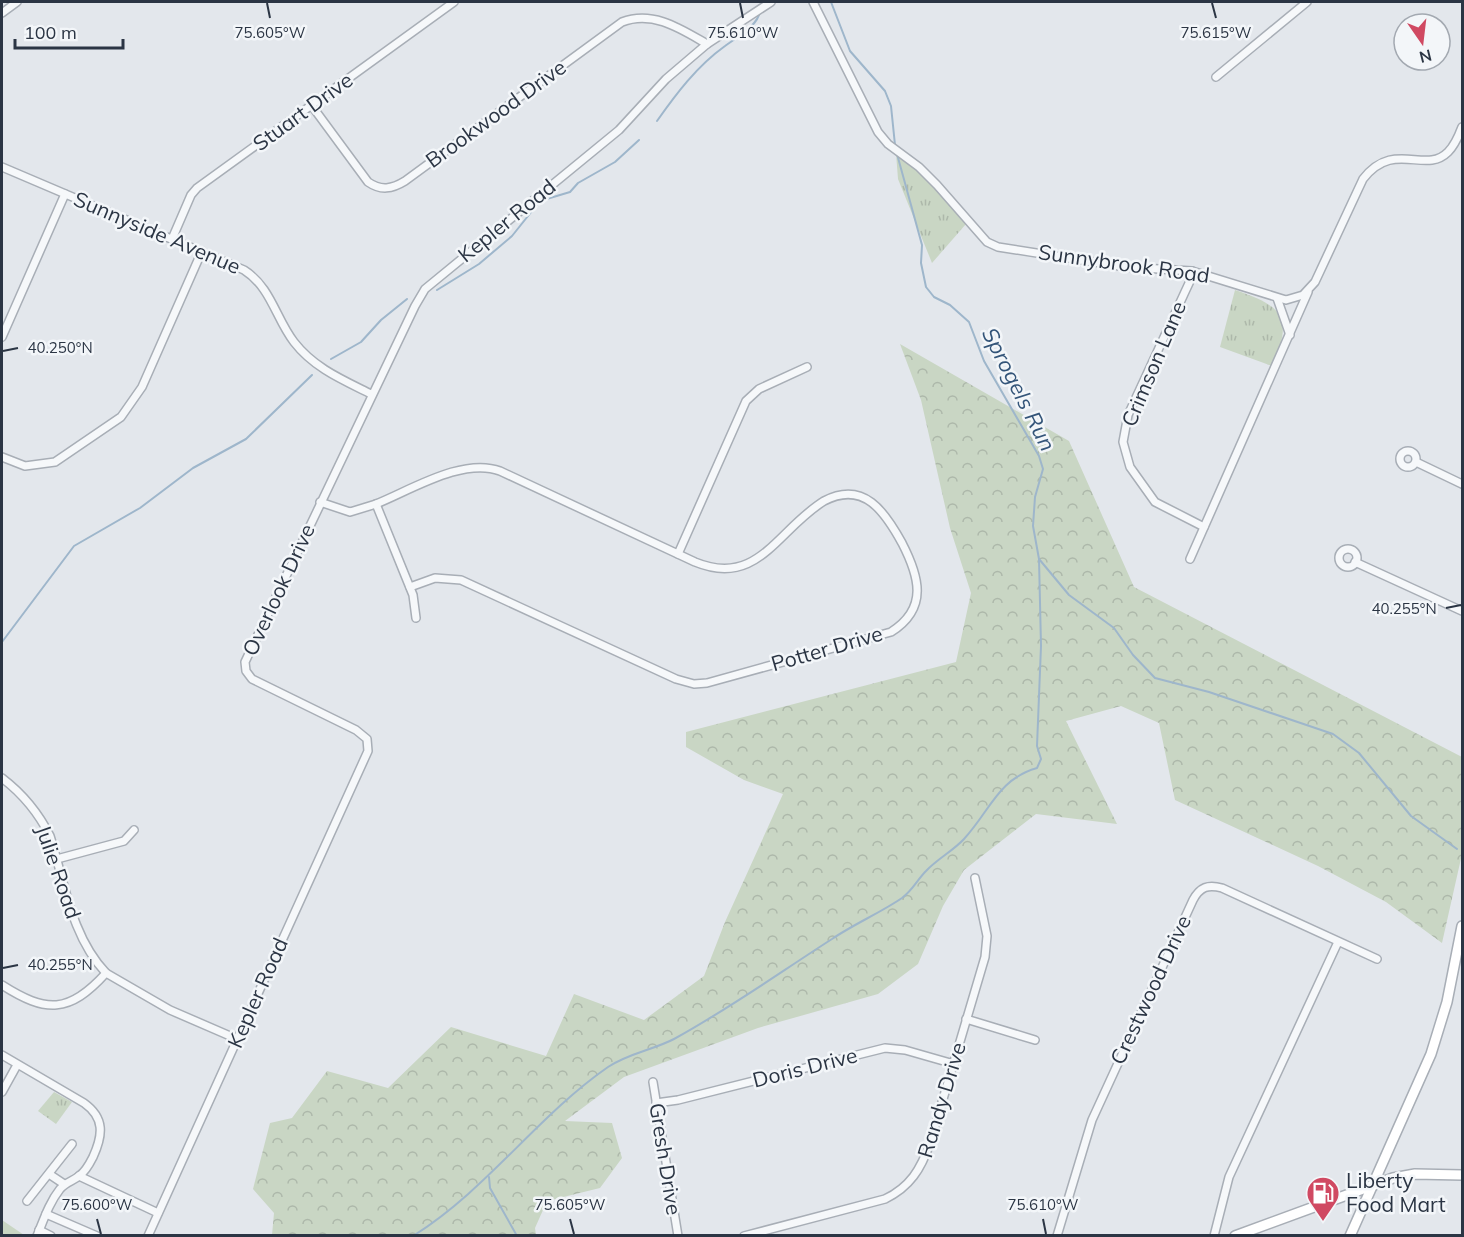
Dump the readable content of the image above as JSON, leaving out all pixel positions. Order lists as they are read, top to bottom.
{
  "streets": {
    "street": [
      "Stuart Drive",
      "Brookwood Drive",
      "Kepler Road",
      "Sunnyside Avenue",
      "Sunnybrook Road",
      "Crimson Lane",
      "Overlook Drive",
      "Potter Drive",
      "Julie Road",
      "Crestwood Drive",
      "Doris Drive",
      "Randy Drive",
      "Gresh Drive"
    ]
  },
  "crossings": [
    ["Stuart Drive", "Brookwood Drive"],
    ["Stuart Drive", "Sunnyside Avenue"],
    ["Brookwood Drive", "Kepler Road"],
    ["Kepler Road", "Sunnyside Avenue"],
    ["Kepler Road", "Overlook Drive"],
    ["Kepler Road", "Potter Drive"],
    ["Sunnybrook Road", "Crimson Lane"],
    ["Overlook Drive", "Potter Drive"],
    ["Doris Drive", "Randy Drive"],
    ["Doris Drive", "Gresh Drive"]
  ],
  "water": ["Sprogels Run"],
  "places": {
    "fuel station": ["Liberty Food Mart"]
  },
  "scale_bar": "100 m",
  "north": "bottom",
  "coordinates": [
    "75.605°W",
    "75.610°W",
    "75.615°W",
    "40.250°N",
    "40.255°N",
    "75.600°W"
  ]
}
